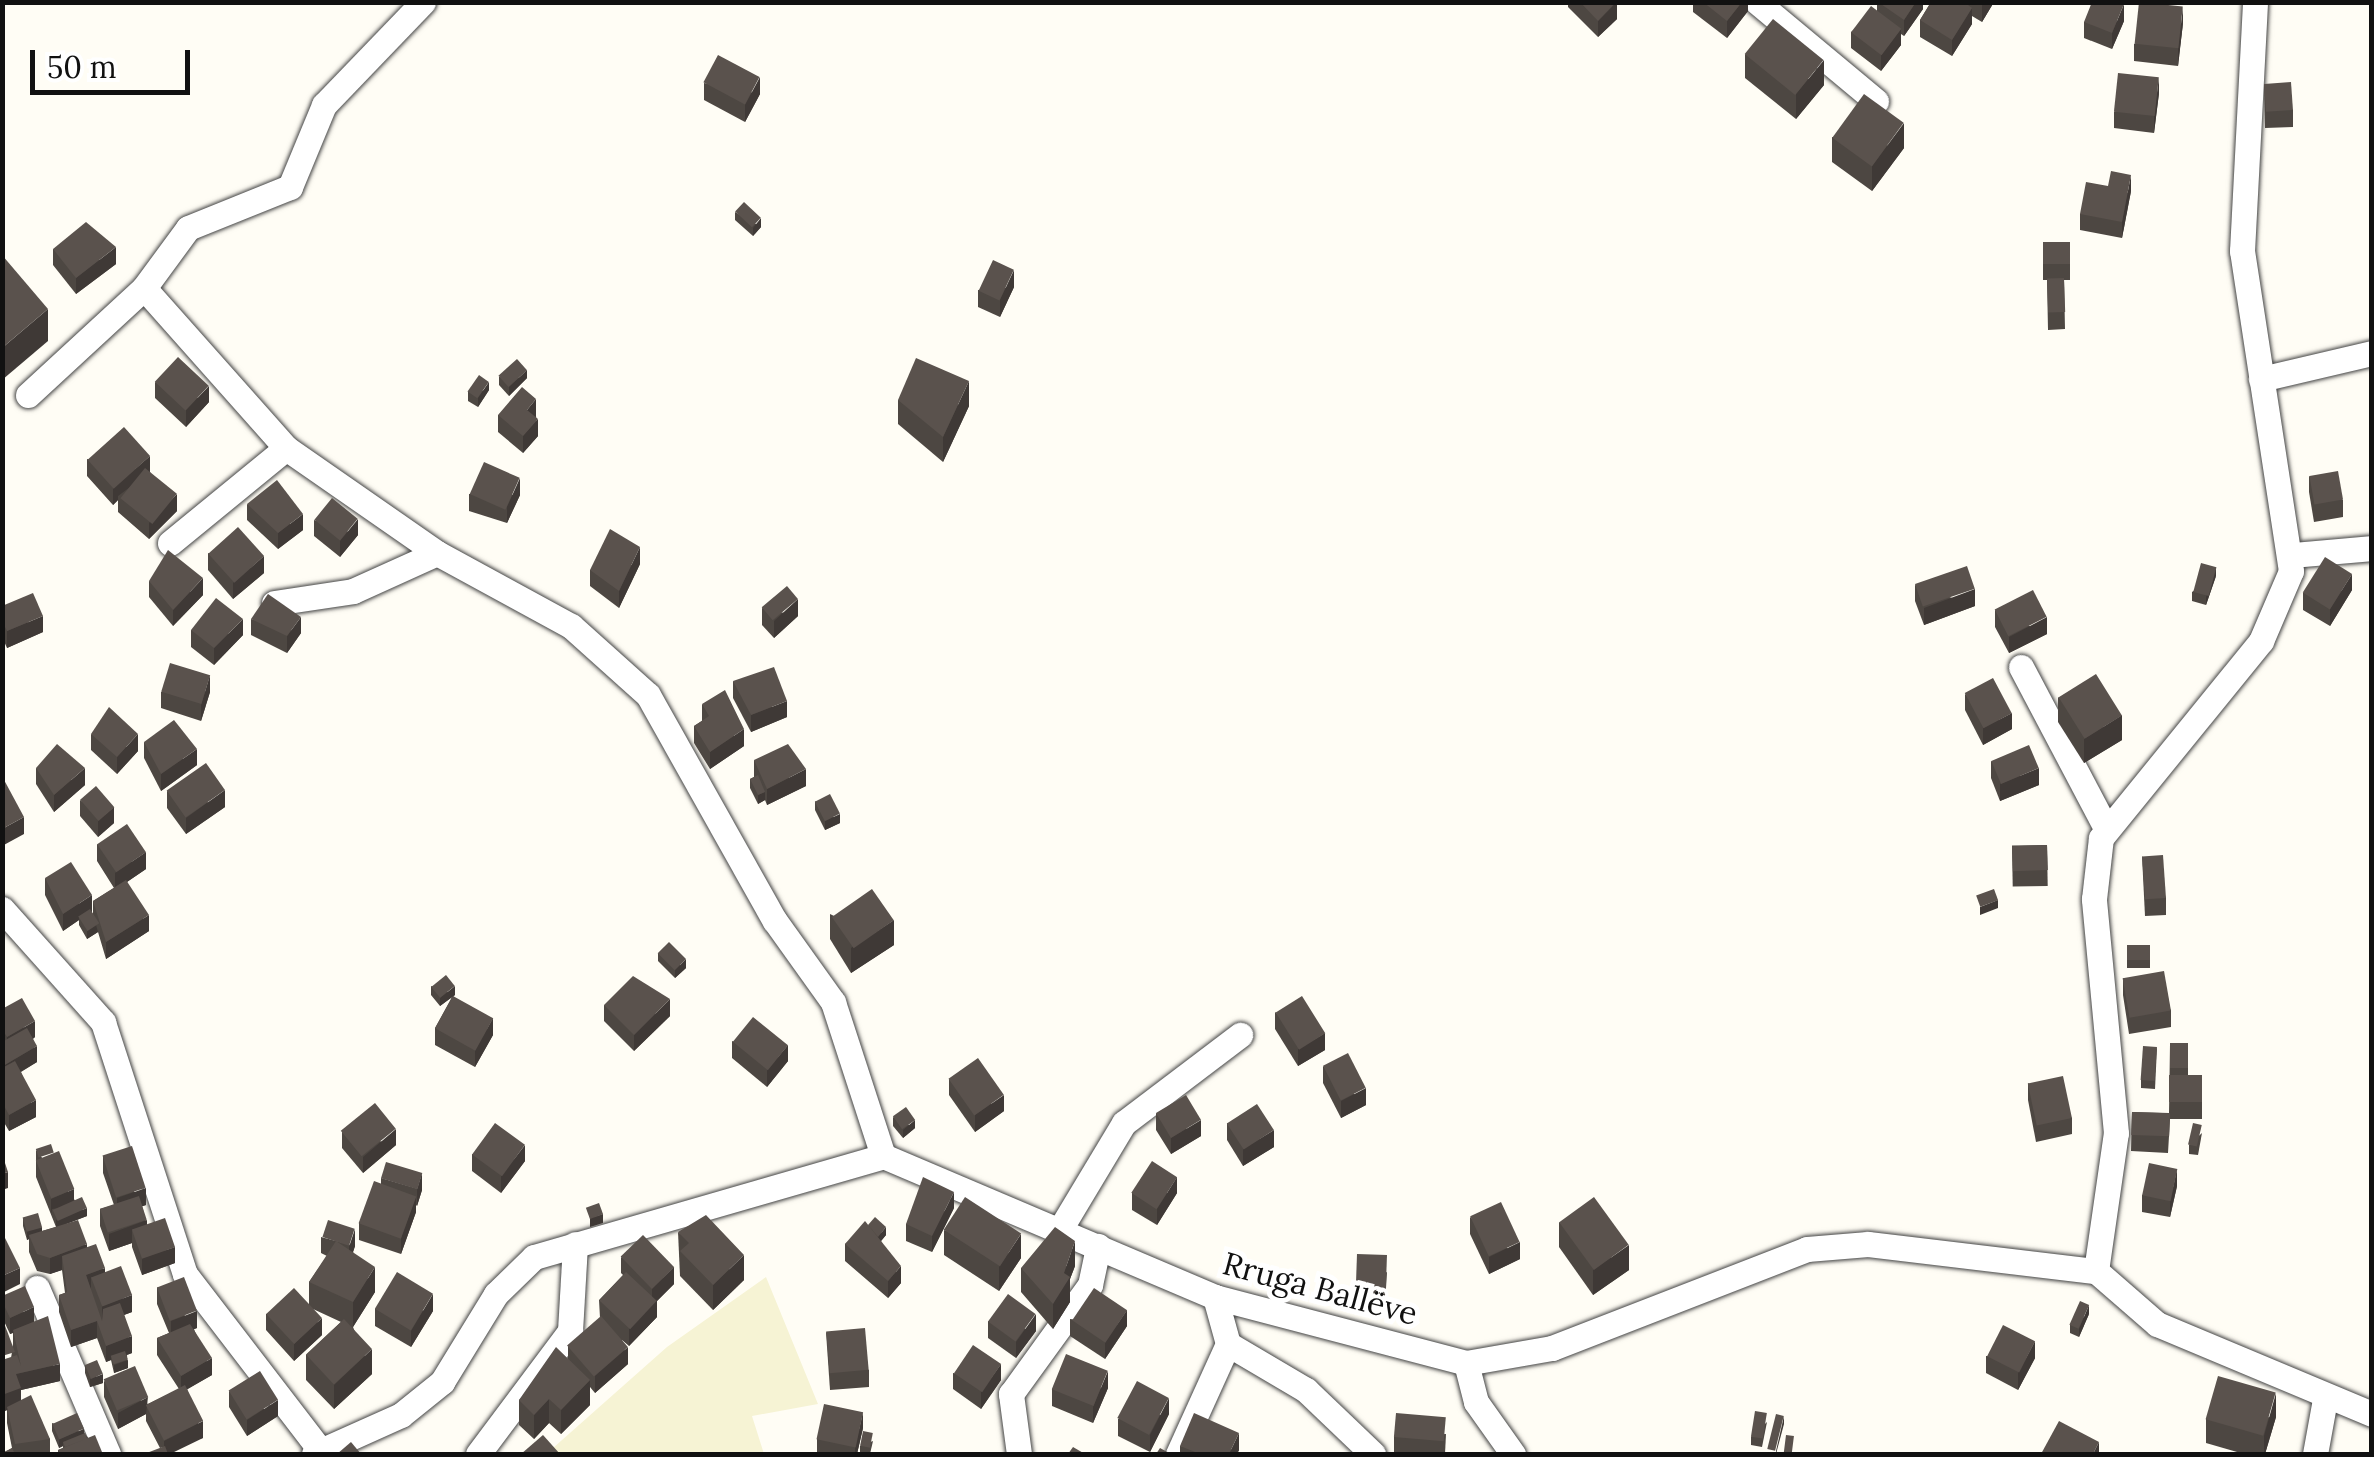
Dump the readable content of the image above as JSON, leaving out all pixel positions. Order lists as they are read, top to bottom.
{
  "streets": {
    "street": ["Rruga Ballëve"]
  },
  "scale_bar": "50 m"
}
